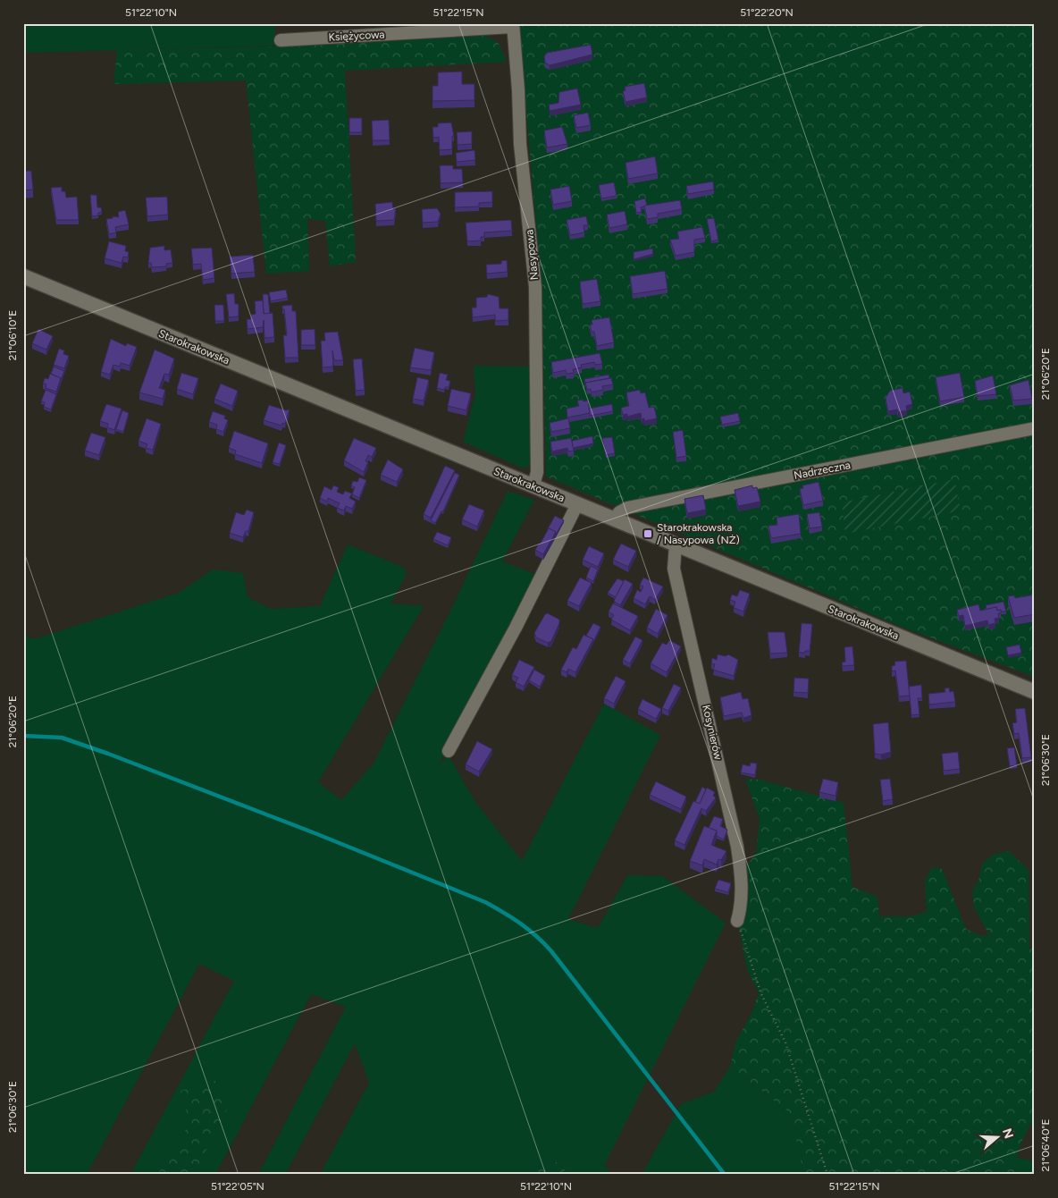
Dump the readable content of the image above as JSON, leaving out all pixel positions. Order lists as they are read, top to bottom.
{
  "streets": {
    "street": [
      "Księżycowa",
      "Nasypowa",
      "Starokrakowska",
      "Nadrzeczna",
      "Kosynierów"
    ]
  },
  "crossings": [
    ["Księżycowa", "Nasypowa"],
    ["Nasypowa", "Starokrakowska"],
    ["Starokrakowska", "Nadrzeczna"],
    ["Starokrakowska", "Kosynierów"]
  ],
  "places": {
    "transit": ["Starokrakowska / Nasypowa (NŻ)"]
  },
  "north": "right",
  "coordinates": [
    "51°22'10\"N",
    "51°22'15\"N",
    "51°22'20\"N",
    "21°06'10\"E",
    "21°06'20\"E",
    "21°06'30\"E",
    "21°06'40\"E",
    "51°22'05\"N"
  ]
}
